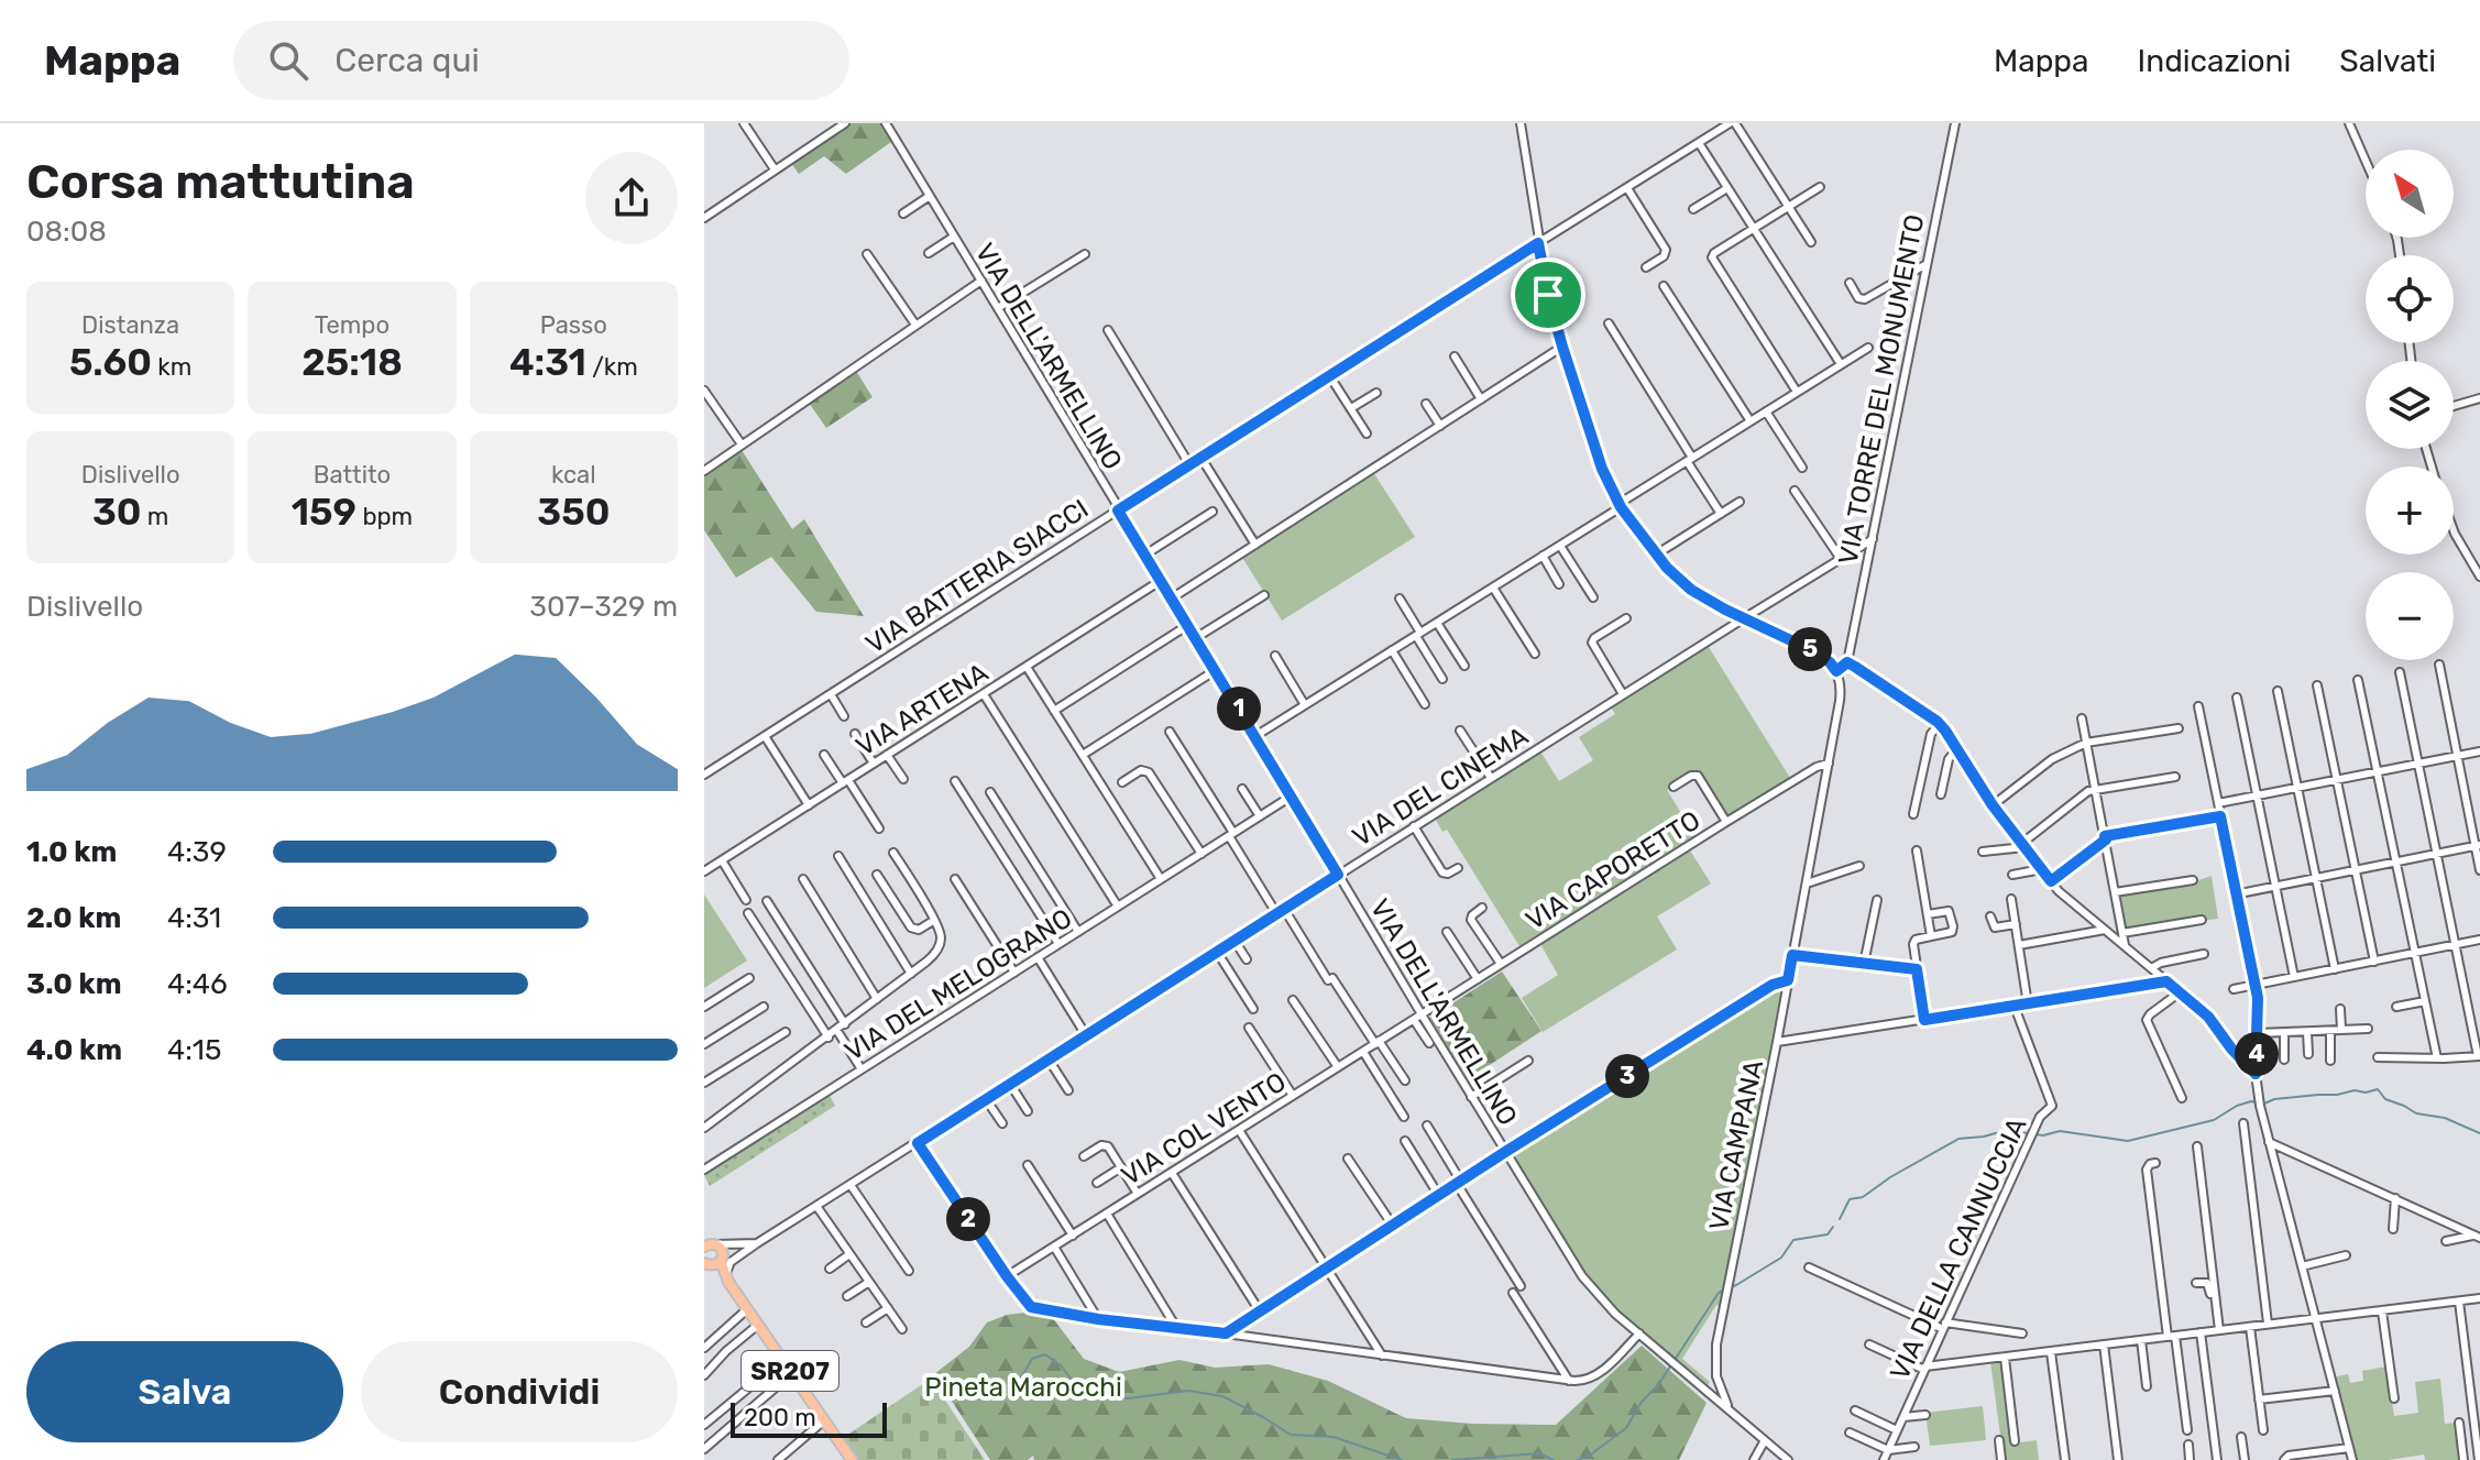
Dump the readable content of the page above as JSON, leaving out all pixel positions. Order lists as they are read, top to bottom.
{
  "streets": {
    "main road": ["SR207"],
    "street": [
      "VIA DELL'ARMELLINO",
      "VIA TORRE DEL MONUMENTO",
      "VIA BATTERIA SIACCI",
      "VIA ARTENA",
      "VIA DEL CINEMA",
      "VIA CAPORETTO",
      "VIA DEL MELOGRANO",
      "VIA COL VENTO",
      "VIA CAMPANA",
      "VIA DELLA CANNUCCIA"
    ]
  },
  "crossings": [
    ["VIA DELL'ARMELLINO", "VIA BATTERIA SIACCI"],
    ["VIA DELL'ARMELLINO", "VIA ARTENA"],
    ["VIA DELL'ARMELLINO", "VIA DEL CINEMA"],
    ["VIA DELL'ARMELLINO", "VIA CAPORETTO"],
    ["VIA DELL'ARMELLINO", "VIA DEL MELOGRANO"],
    ["VIA DELL'ARMELLINO", "VIA COL VENTO"],
    ["VIA DELL'ARMELLINO", "VIA CAMPANA"],
    ["VIA TORRE DEL MONUMENTO", "VIA DEL CINEMA"],
    ["VIA CAPORETTO", "VIA COL VENTO"],
    ["VIA CAPORETTO", "VIA CAMPANA"]
  ],
  "parks": ["Pineta Marocchi"],
  "scale_bar": "200 m",
  "north": "top left",
  "page": {
    "header": "Mappa",
    "search": "Cerca qui",
    "nav": ["Mappa", "Indicazioni", "Salvati"],
    "heading": ["Corsa mattutina", "08:08"],
    "map_buttons": ["+", "−"],
    "stats": [
      ["Distanza", "5.60 km"],
      ["Tempo", "25:18"],
      ["Passo", "4:31 /km"],
      ["Dislivello", "30 m"],
      ["Battito", "159 bpm"],
      ["kcal", "350"]
    ],
    "chart": ["Dislivello", "307–329 m"],
    "pins": [
      "5",
      "1",
      "4",
      "3",
      "2"
    ],
    "list": [
      {
        "name": "1.0 km",
        "note": "4:39"
      },
      {
        "name": "2.0 km",
        "note": "4:31"
      },
      {
        "name": "3.0 km",
        "note": "4:46"
      },
      {
        "name": "4.0 km",
        "note": "4:15"
      }
    ],
    "buttons": ["Salva", "Condividi"],
    "scale": "200 m"
  }
}
